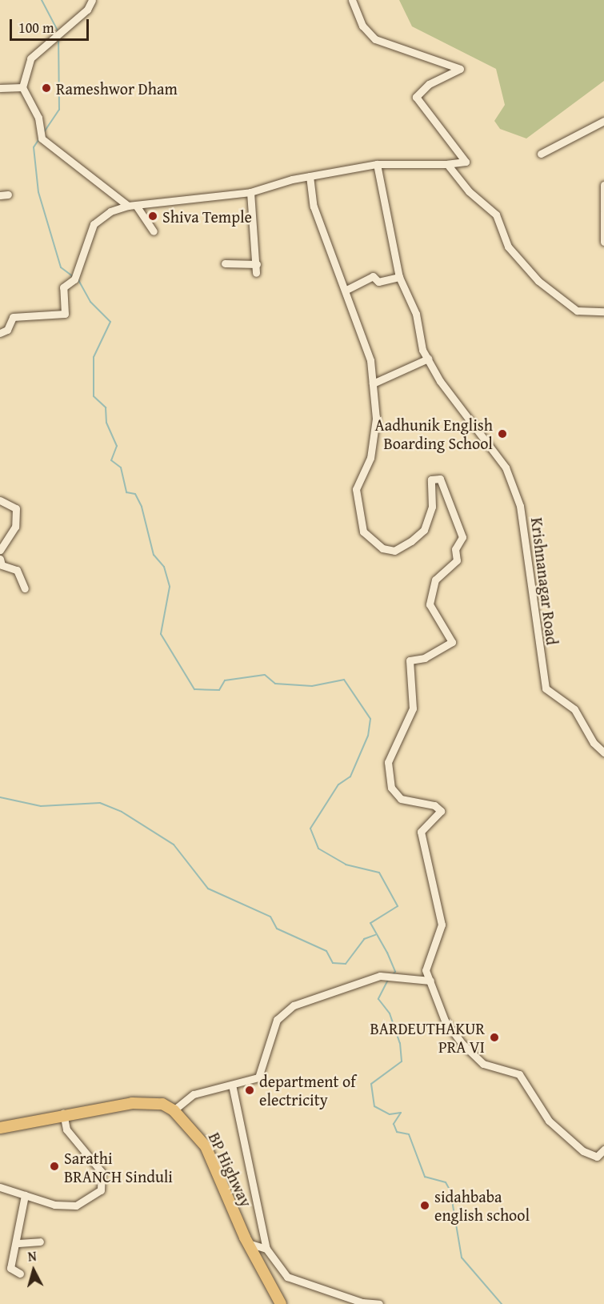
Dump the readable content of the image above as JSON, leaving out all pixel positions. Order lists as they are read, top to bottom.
{
  "streets": {
    "highway": ["BP Highway"],
    "street": ["Krishnanagar Road"]
  },
  "places": [
    "Rameshwor Dham",
    "Shiva Temple",
    "Aadhunik English Boarding School",
    "BARDEUTHAKUR PRA VI",
    "department of electricity",
    "Sarathi BRANCH Sinduli",
    "sidahbaba english school"
  ],
  "scale_bar": "100 m",
  "north": "top"
}
